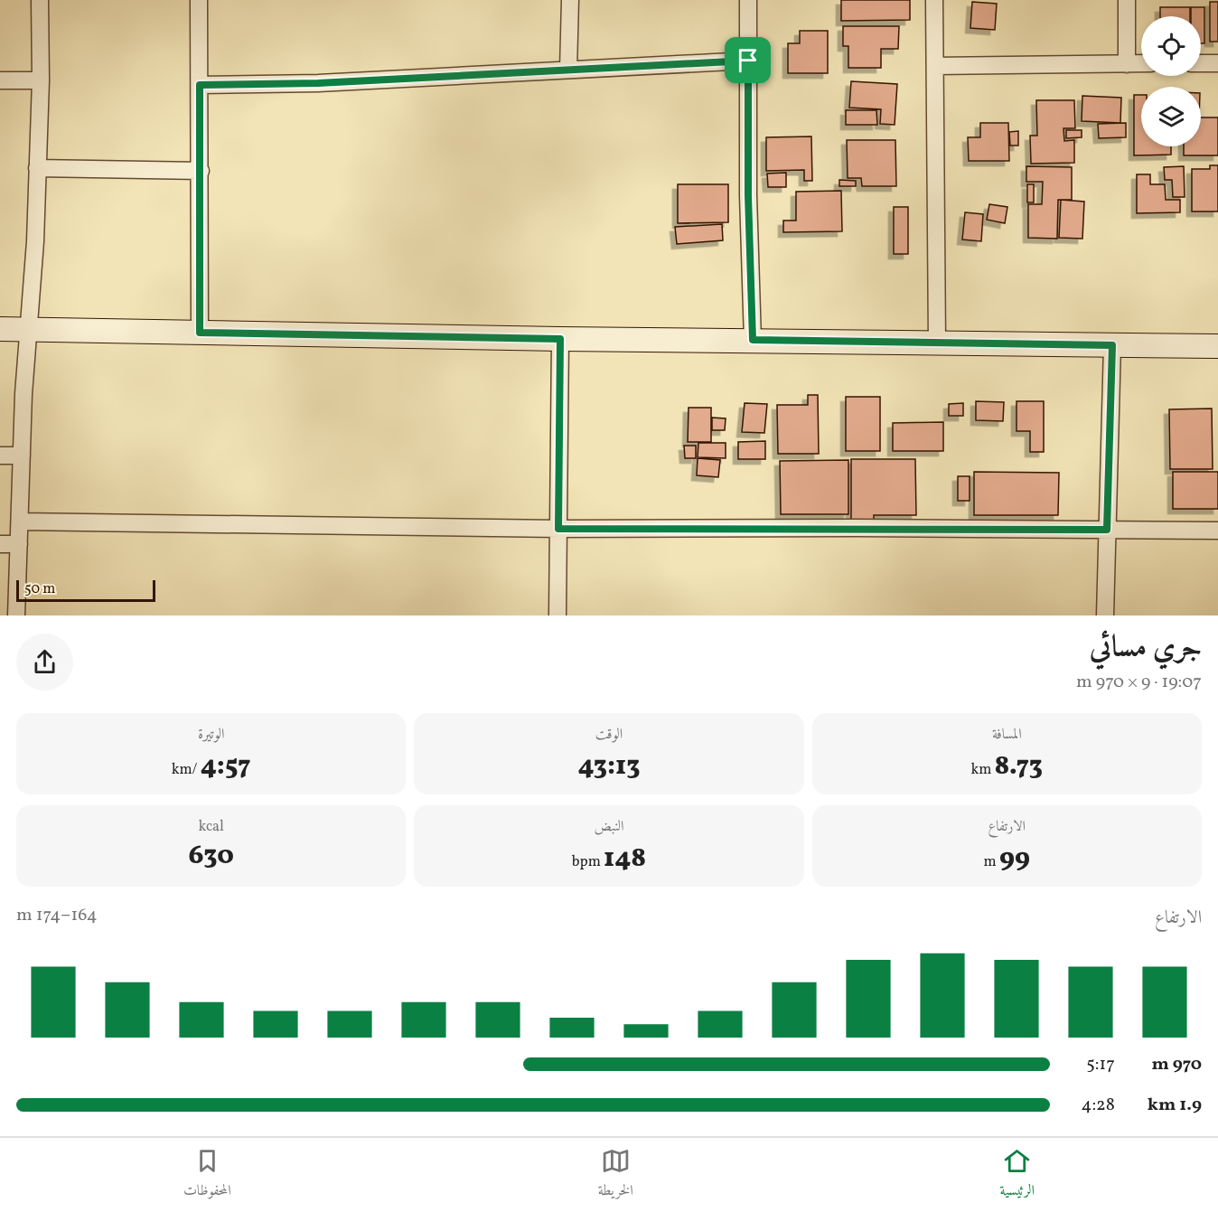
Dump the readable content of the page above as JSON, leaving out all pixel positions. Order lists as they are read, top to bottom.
{
  "scale_bar": "50 m",
  "page": {
    "scale": "50 m",
    "heading": ["جري مسائي", "19:07 · 9 × 970 m"],
    "stats": [
      ["المسافة", "8.73 km"],
      ["الوقت", "43:13"],
      ["الوتيرة", "4:57 /km"],
      ["الارتفاع", "99 m"],
      ["النبض", "148 bpm"],
      ["kcal", "630"]
    ],
    "chart": ["الارتفاع", "164–174 m"],
    "list": [
      {
        "name": "970 m",
        "note": "5:17"
      },
      {
        "name": "1.9 km",
        "note": "4:28"
      }
    ],
    "tabs": ["الرئيسية", "الخريطة", "المحفوظات"]
  }
}
